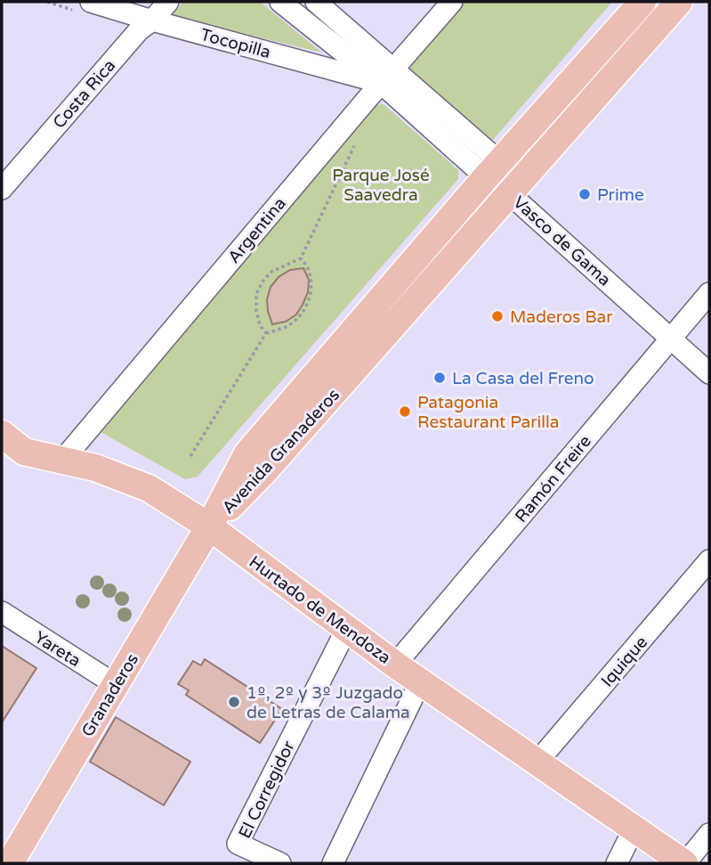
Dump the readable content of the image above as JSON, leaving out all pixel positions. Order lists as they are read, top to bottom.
{
  "streets": {
    "main road": ["Avenida Granaderos", "Hurtado de Mendoza", "Granaderos"],
    "street": [
      "Tocopilla",
      "Costa Rica",
      "Argentina",
      "Vasco de Gama",
      "Ramón Freire",
      "Yareta",
      "Iquique",
      "El Corregidor"
    ]
  },
  "crossings": [
    ["Tocopilla", "Costa Rica"],
    ["Tocopilla", "Argentina"],
    ["Argentina", "Hurtado de Mendoza"],
    ["Vasco de Gama", "Avenida Granaderos"],
    ["Vasco de Gama", "Ramón Freire"],
    ["Avenida Granaderos", "Hurtado de Mendoza"],
    ["Avenida Granaderos", "Granaderos"],
    ["Ramón Freire", "Hurtado de Mendoza"],
    ["Hurtado de Mendoza", "Iquique"],
    ["Hurtado de Mendoza", "Granaderos"],
    ["Hurtado de Mendoza", "El Corregidor"],
    ["Yareta", "Granaderos"]
  ],
  "parks": ["Parque José Saavedra"],
  "places": [
    "Prime",
    "Maderos Bar",
    "La Casa del Freno",
    "Patagonia Restaurant Parilla",
    "1º, 2º y 3º Juzgado de Letras de Calama"
  ]
}
